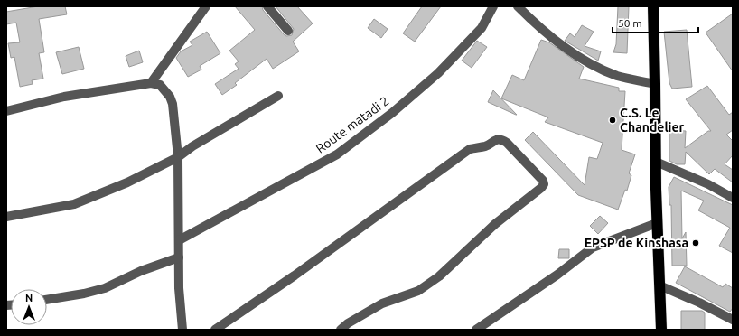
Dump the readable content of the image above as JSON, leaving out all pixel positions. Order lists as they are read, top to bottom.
{
  "streets": {
    "street": ["Route matadi 2"]
  },
  "places": ["C.S. Le Chandelier", "EPSP de Kinshasa"],
  "scale_bar": "50 m",
  "north": "top"
}
